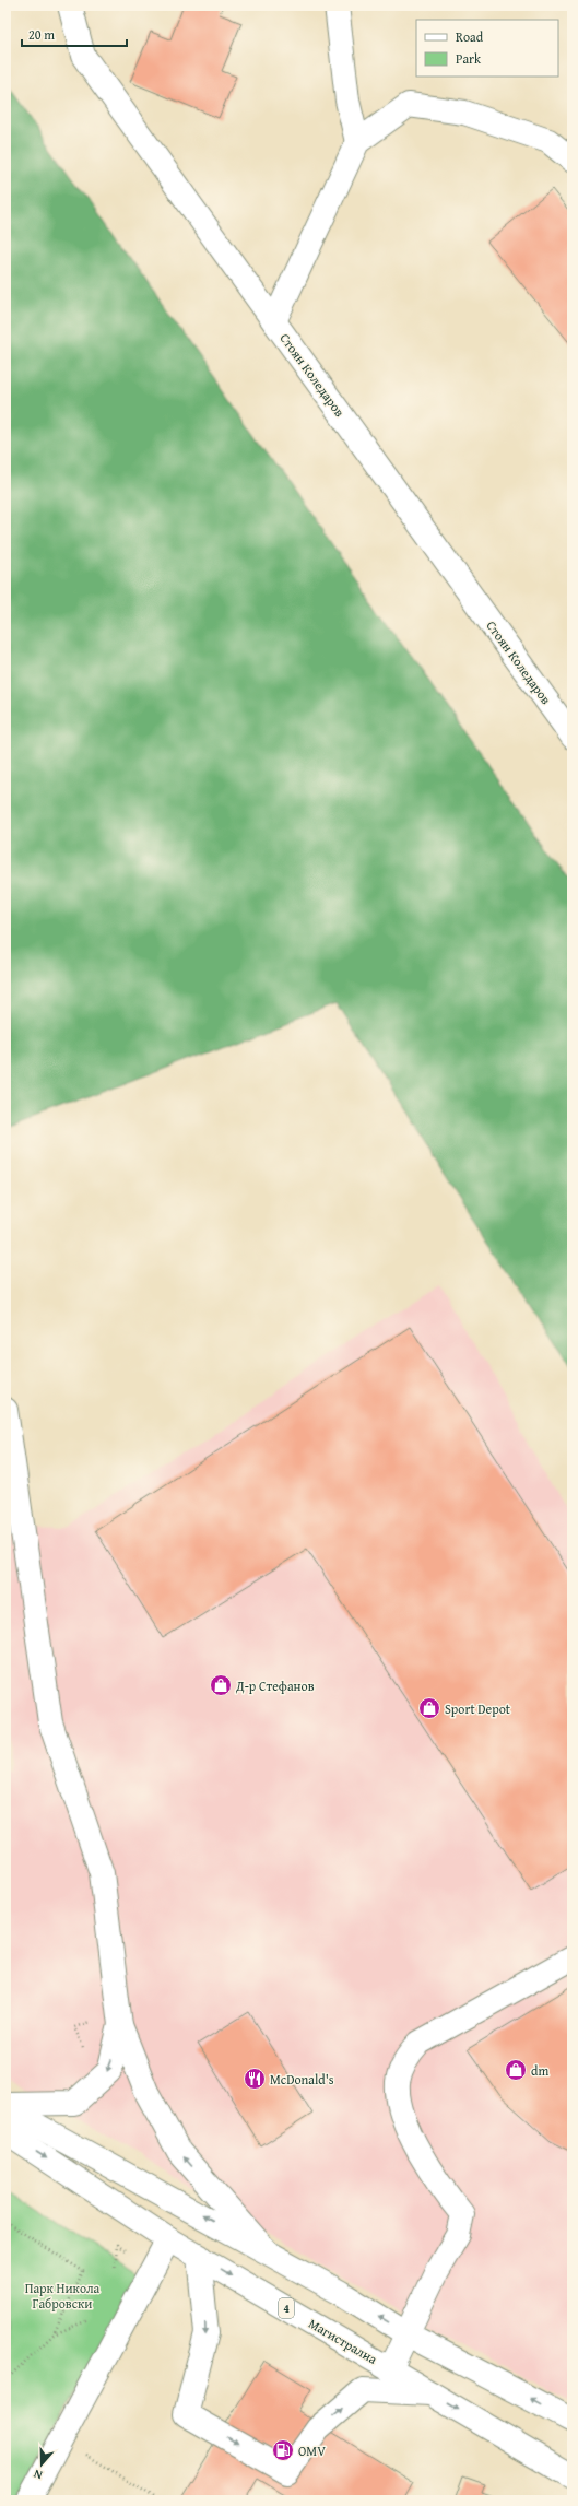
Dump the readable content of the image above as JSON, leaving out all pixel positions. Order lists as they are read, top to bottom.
{
  "streets": {
    "main road": ["Стоян Коледаров", "4", "Магистрална"]
  },
  "parks": ["Парк Никола Габровски"],
  "places": {
    "shop": ["Д-р Стефанов", "Sport Depot", "dm"],
    "restaurant": ["McDonald's"],
    "fuel station": ["OMV"]
  },
  "legend": ["Road", "Park"],
  "scale_bar": "20 m",
  "north": "bottom"
}
